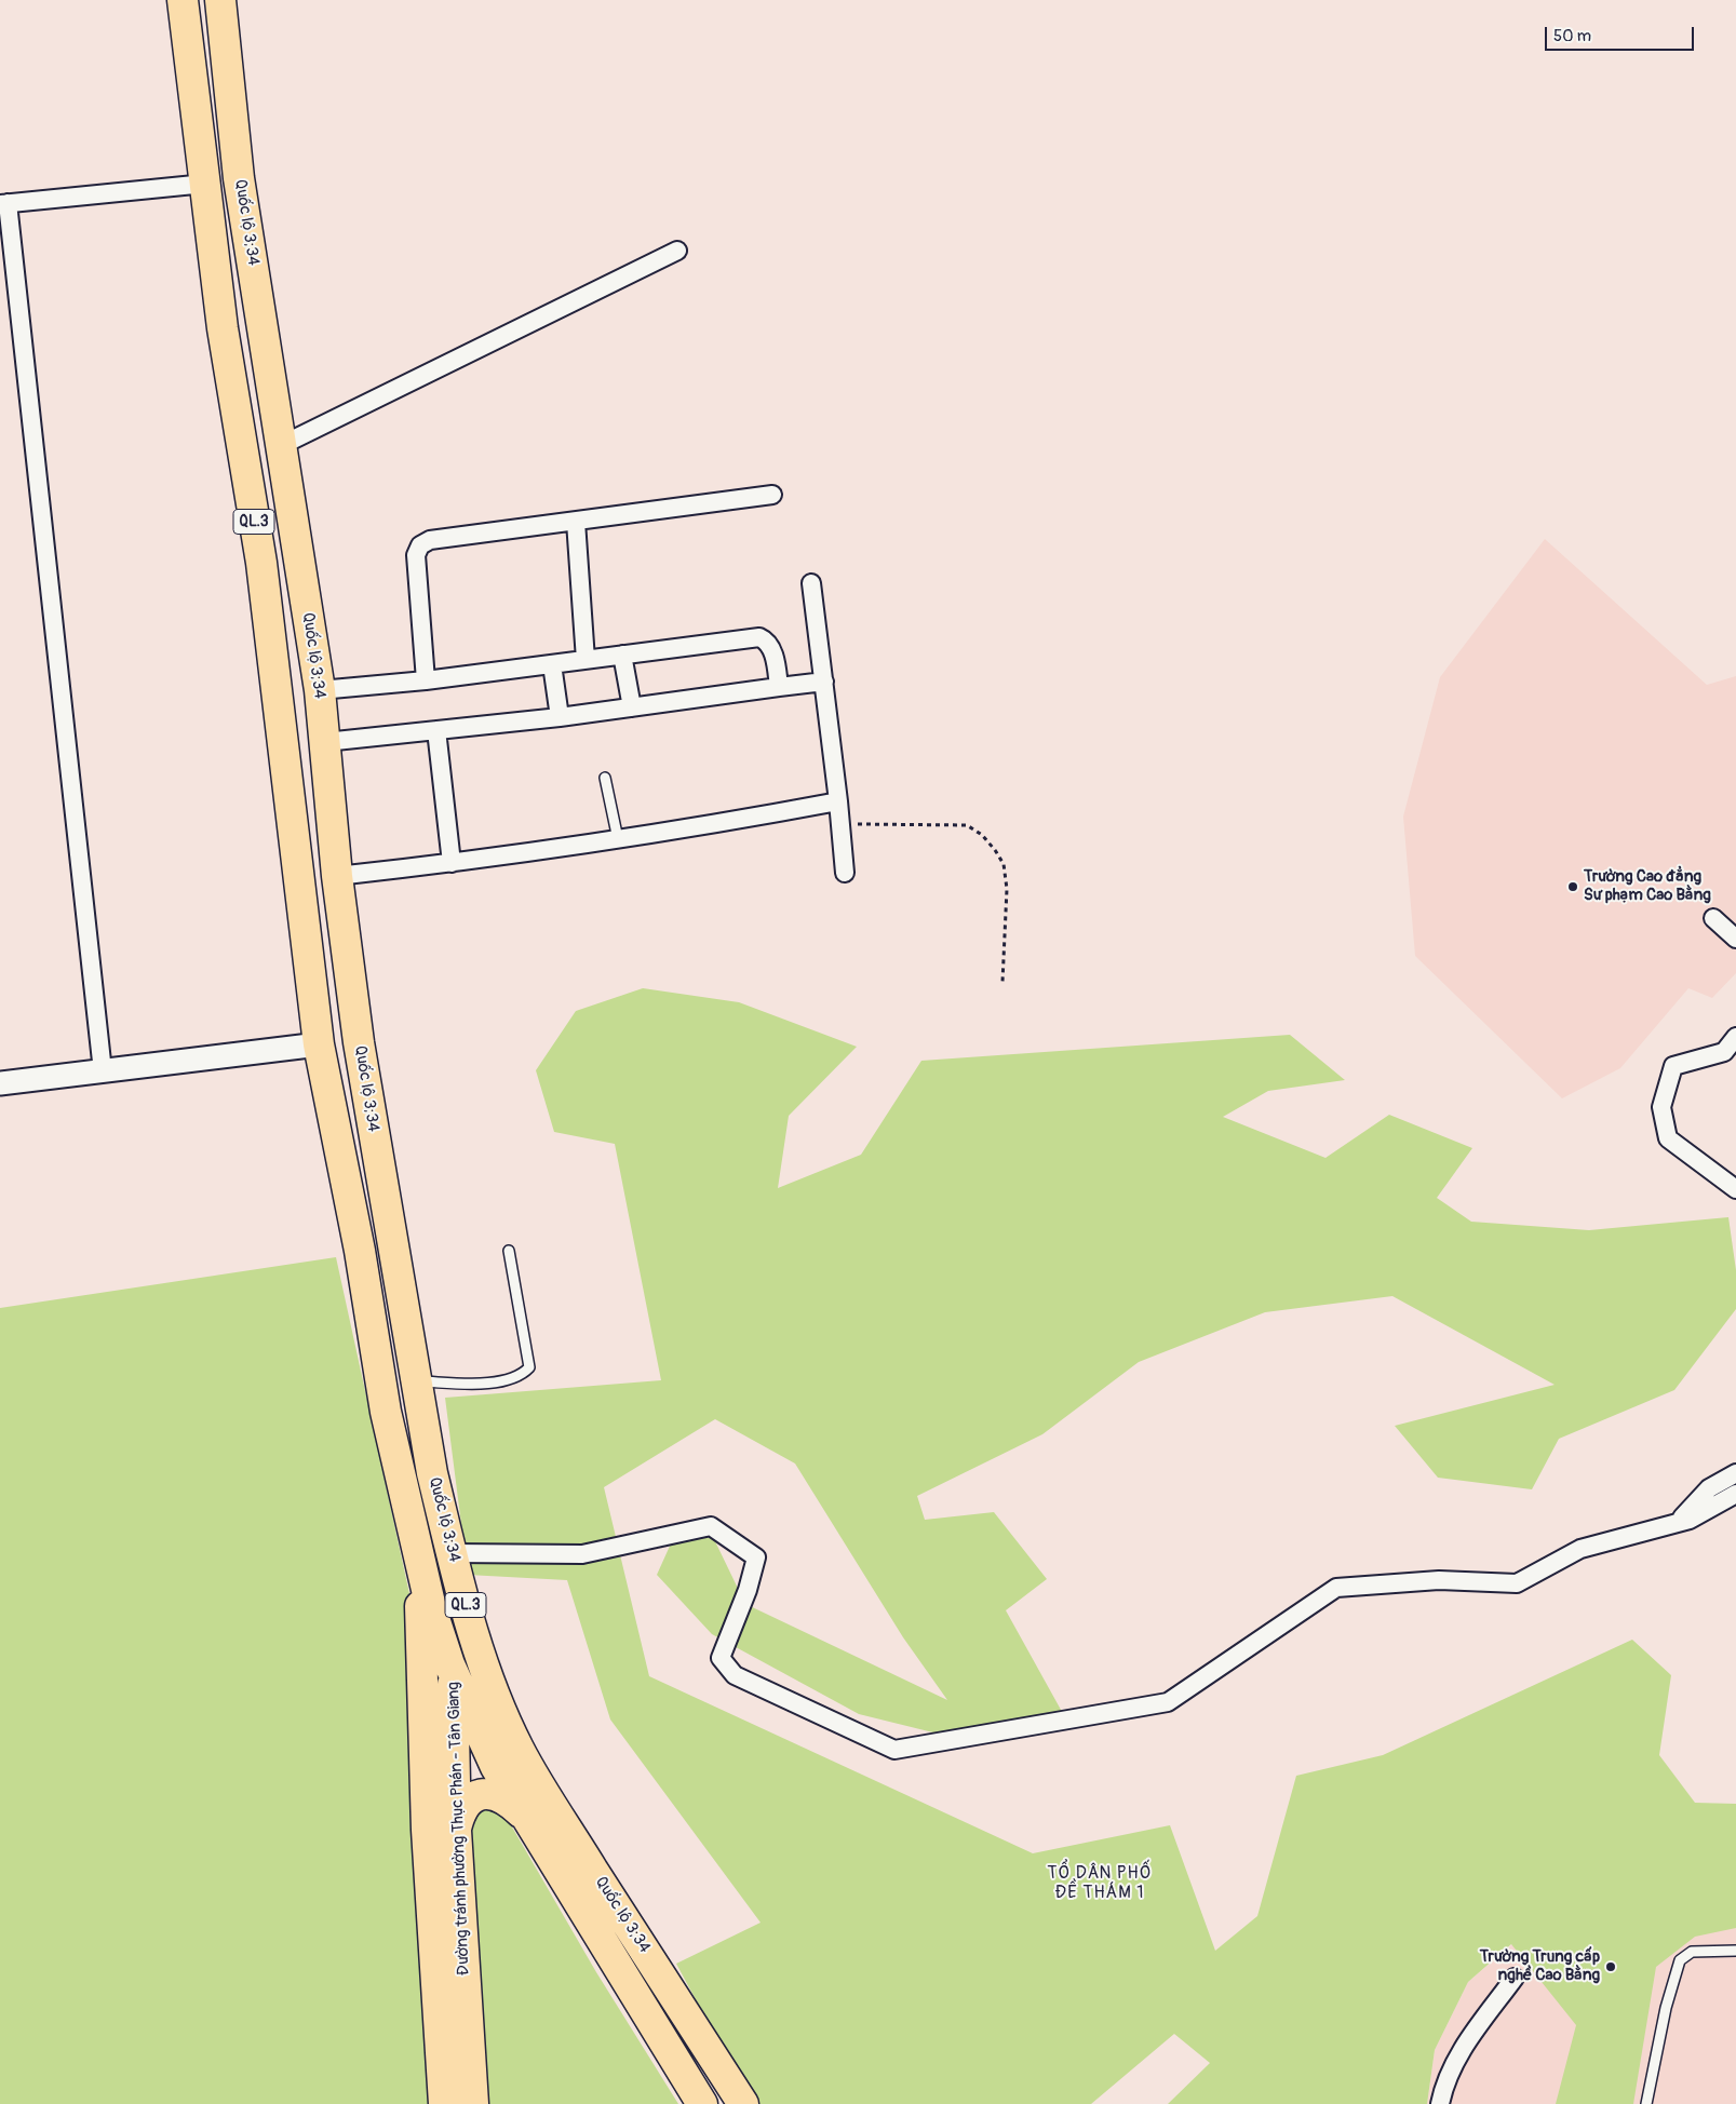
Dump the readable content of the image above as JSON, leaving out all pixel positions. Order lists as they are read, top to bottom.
{
  "streets": {
    "highway": ["Quốc lộ 3;34", "QL.3", "Đường tránh phường Thục Phán - Tân Giang"]
  },
  "crossings": [
    ["Quốc lộ 3;34", "Đường tránh phường Thục Phán - Tân Giang"]
  ],
  "districts": ["TỔ DÂN PHỐ ĐỀ THÁM 1"],
  "places": ["Trường Cao đẳng Sư phạm Cao Bằng", "Trường Trung cấp nghề Cao Bằng"],
  "scale_bar": "50 m"
}
